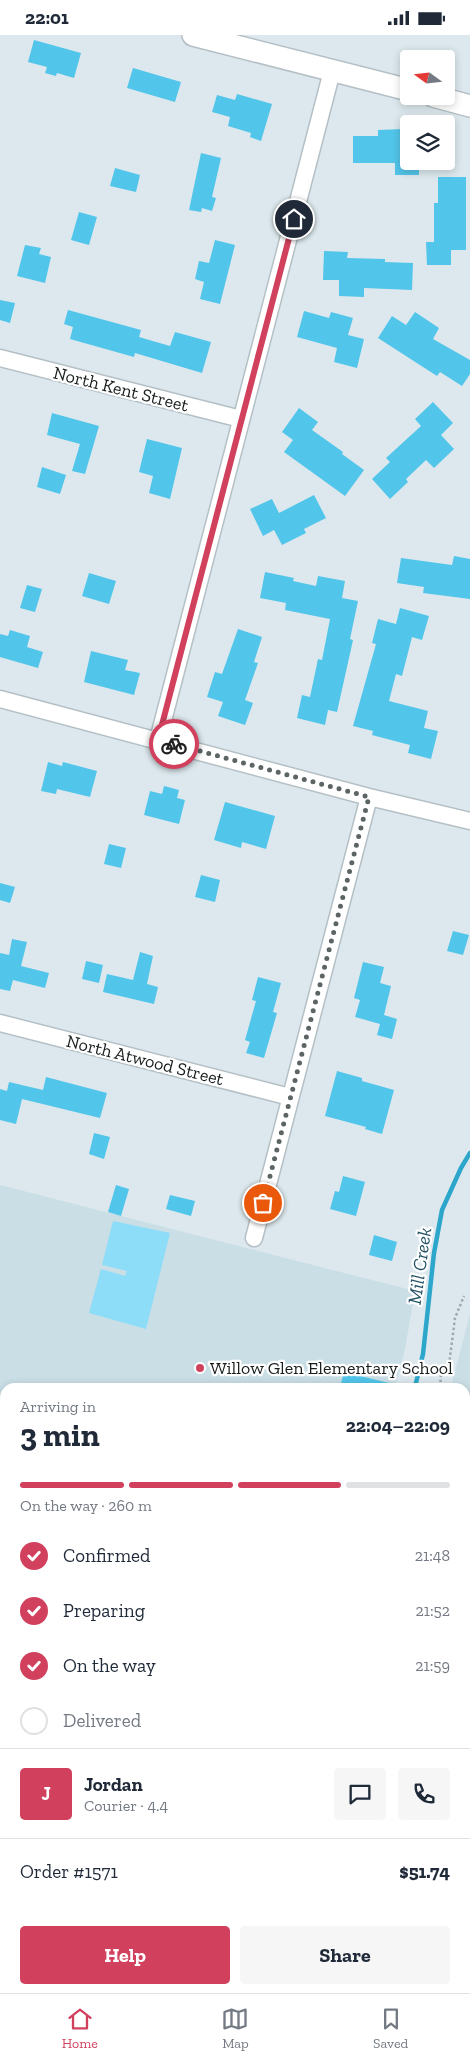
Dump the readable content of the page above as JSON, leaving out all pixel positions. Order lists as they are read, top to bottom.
{
  "streets": {
    "street": ["North Kent Street", "North Atwood Street"]
  },
  "water": ["Mill Creek"],
  "places": ["Willow Glen Elementary School"],
  "north": "left",
  "page": {
    "status": "22:01",
    "heading": ["3 min", "Arriving in", "22:04–22:09"],
    "panel": [
      "Jordan",
      "Courier · 4.4",
      "Order #1571",
      "$51.74"
    ],
    "bar": "On the way · 260 m",
    "list": [
      ["Confirmed", "21:48"],
      ["Preparing", "21:52"],
      ["On the way", "21:59"],
      "Delivered"
    ],
    "round": "J",
    "buttons": ["Help", "Share"],
    "tabs": ["Home", "Map", "Saved"]
  }
}
